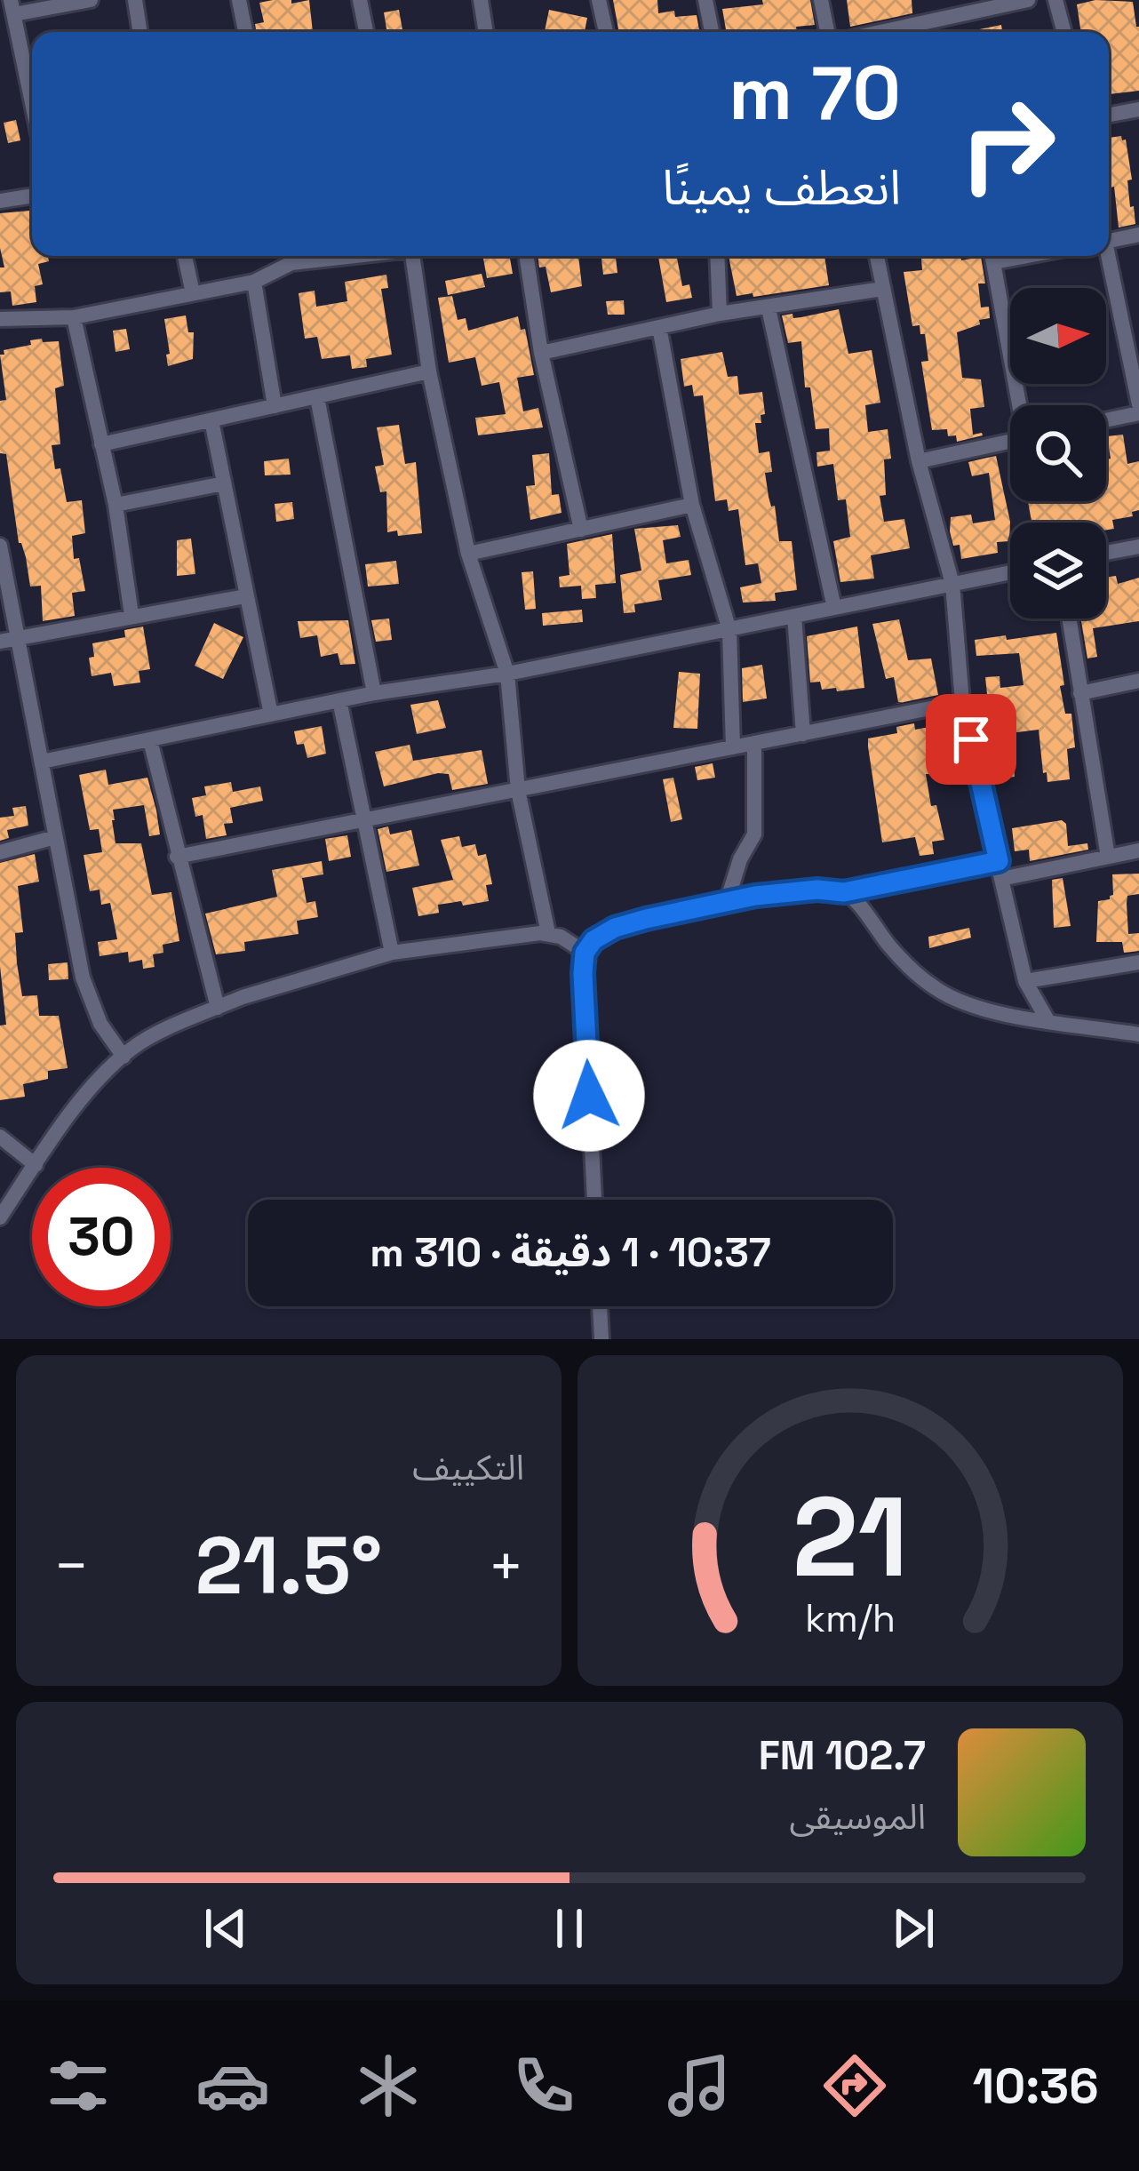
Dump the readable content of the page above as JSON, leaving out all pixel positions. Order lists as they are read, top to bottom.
{
  "north": "right",
  "page": {
    "turn": ["70 m", "انعطف يمينًا"],
    "limit": "30",
    "trip": "10:37 · 1 دقيقة · 310 m",
    "tile": "التكييف",
    "heat": ["−", "21.5°", "+"],
    "song": ["102.7 FM", "الموسيقى"],
    "tabs": "10:36",
    "gauge": ["21", "km/h"]
  }
}
